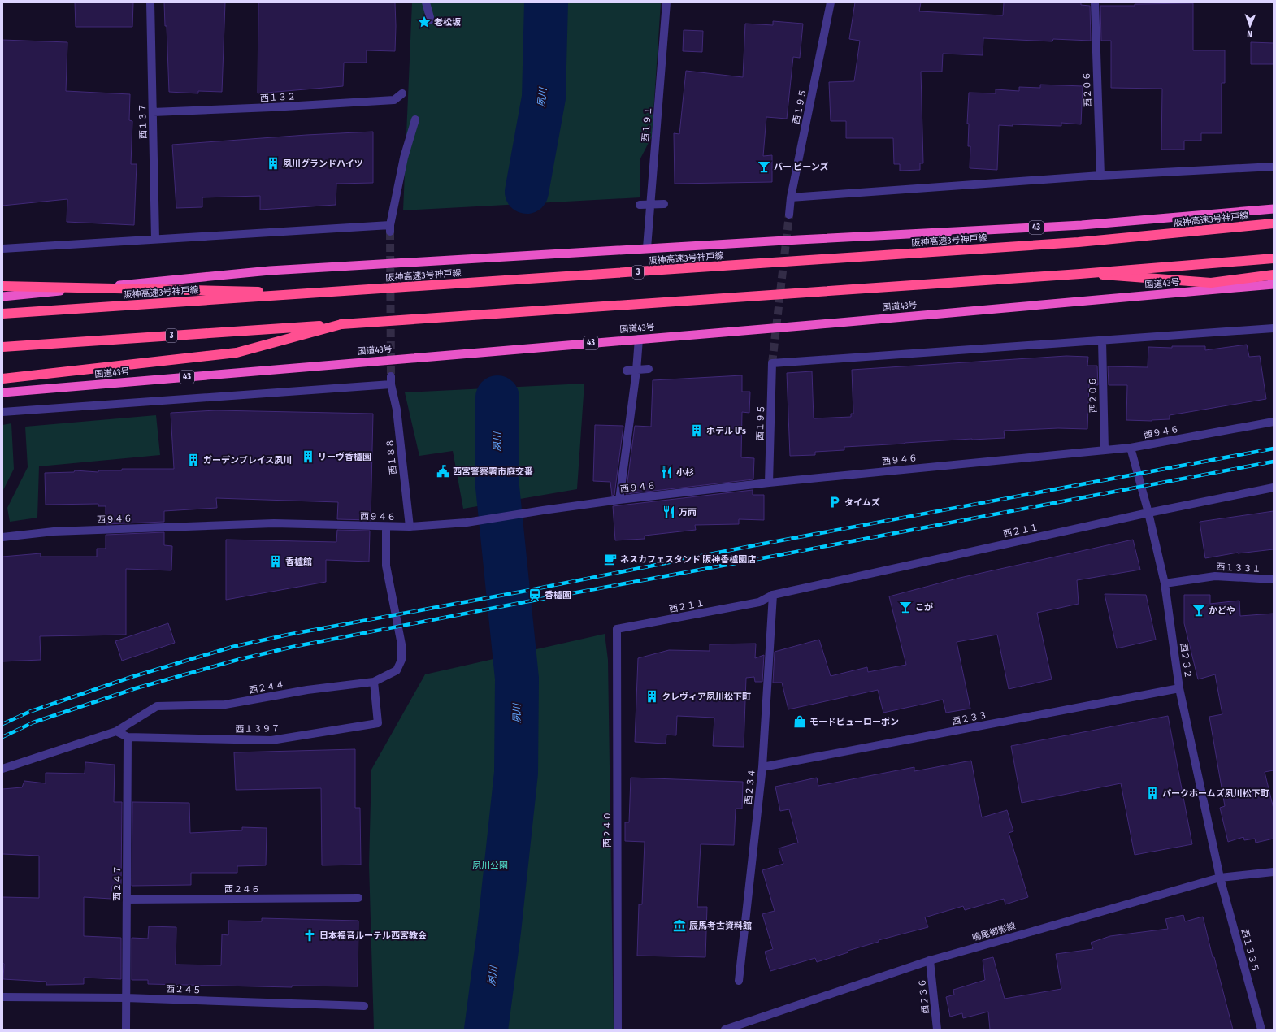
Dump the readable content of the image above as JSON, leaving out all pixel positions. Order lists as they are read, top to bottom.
{
  "streets": {
    "highway": [
      "阪神高速3号神戸線",
      "43",
      "3",
      "国道43号"
    ],
    "street": [
      "西２０６",
      "西１３２",
      "西１９５",
      "西１３７",
      "西１９１",
      "西９４６",
      "西１８８",
      "西２１１",
      "西１３３１",
      "西２３２",
      "西２４４",
      "西２３３",
      "西１３９７",
      "西２３４",
      "西２４０",
      "西２４７",
      "西２４６",
      "鳴尾御影線",
      "西１３３５",
      "西２４５",
      "西２３６"
    ]
  },
  "crossings": [
    ["西２０６", "西１９５"],
    ["西２０６", "西９４６"],
    ["西１３２", "西１３７"],
    ["西１９５", "西９４６"],
    ["西１９１", "43"],
    ["西９４６", "西１８８"],
    ["西９４６", "西２３２"],
    ["西９４６", "西２４４"],
    ["西２１１", "西２３２"],
    ["西２１１", "西２３４"],
    ["西２１１", "西２４０"],
    ["西１３３１", "西２３２"],
    ["西２３２", "西２３３"],
    ["西２３２", "鳴尾御影線"],
    ["西２３２", "西１３３５"],
    ["西２４４", "西１３９７"],
    ["西２３３", "西２３４"],
    ["西１３９７", "西２４７"],
    ["西２４７", "西２４６"],
    ["西２４７", "西２４５"],
    ["鳴尾御影線", "西１３３５"],
    ["鳴尾御影線", "西２３６"]
  ],
  "water": ["夙川"],
  "parks": ["夙川公園"],
  "places": {
    "place": ["老松坂"],
    "building": [
      "夙川グランドハイツ",
      "ホテル U's",
      "リーヴ香櫨園",
      "ガーデンプレイス夙川",
      "香櫨館",
      "クレヴィア夙川松下町",
      "パークホームズ夙川松下町"
    ],
    "bar": ["バー ビーンズ", "こが", "かどや"],
    "public building": ["西宮警察署市庭交番"],
    "restaurant": ["小杉", "万両"],
    "parking": ["タイムズ"],
    "cafe": ["ネスカフェスタンド 阪神香櫨園店"],
    "station": ["香櫨園"],
    "shop": ["モードビューローボン"],
    "museum": ["辰馬考古資料館"],
    "church": ["日本福音ルーテル西宮教会"]
  },
  "north": "bottom"
}
